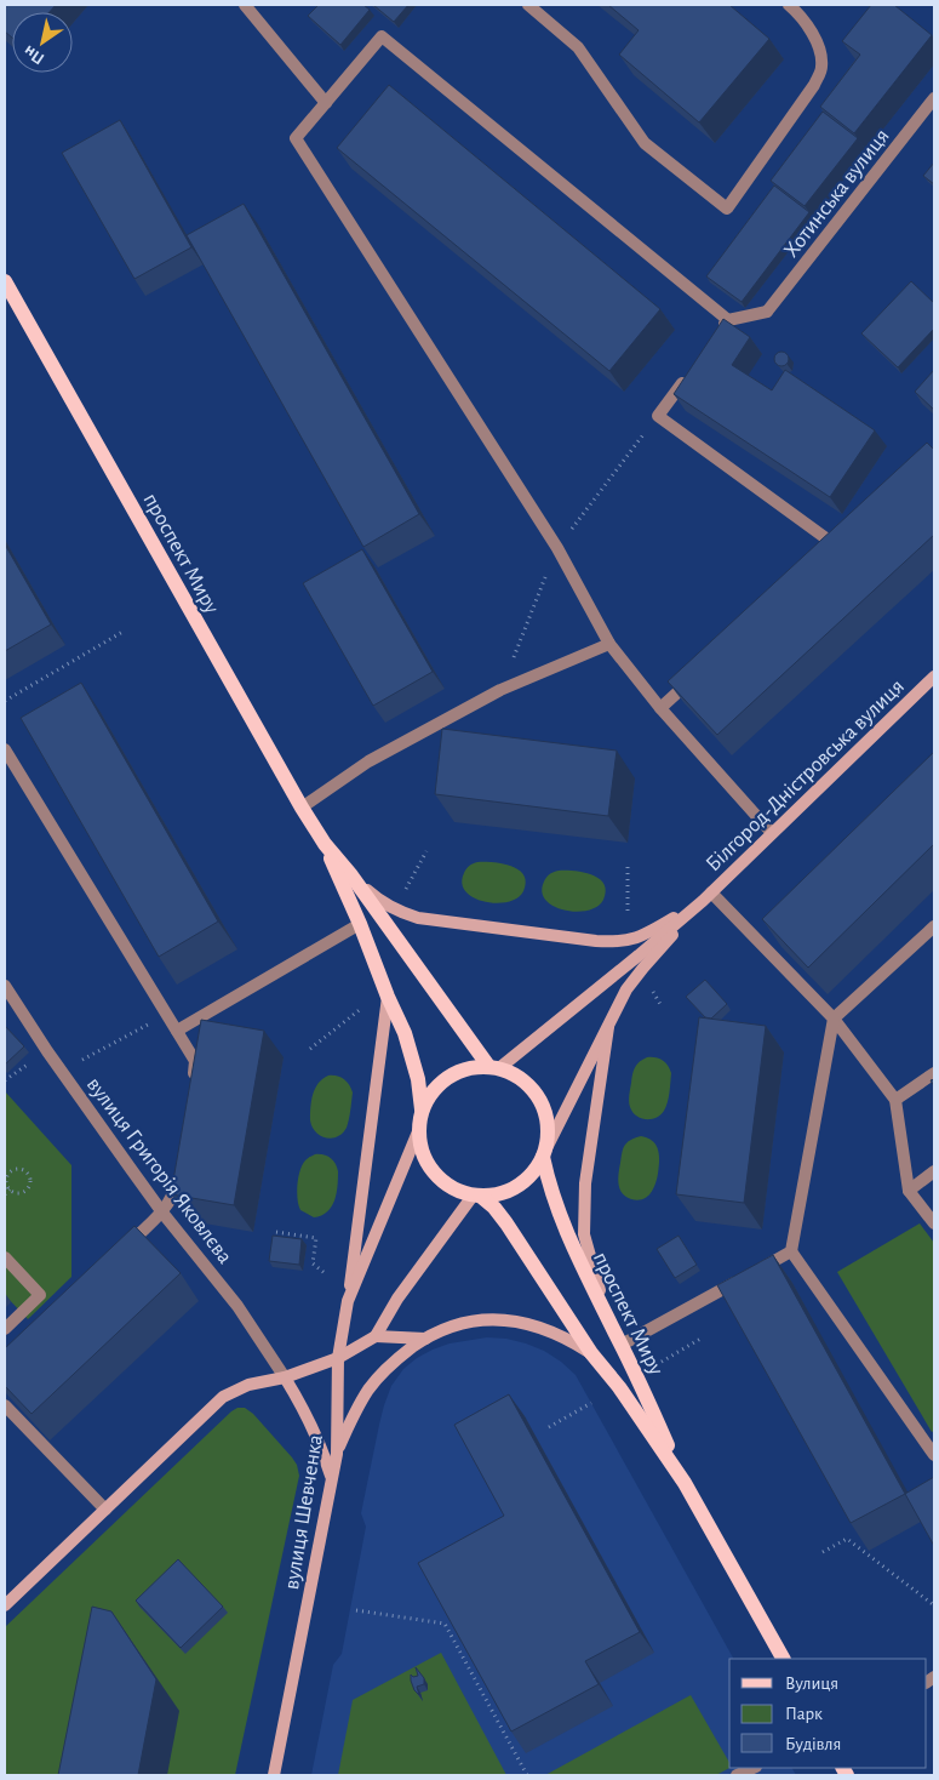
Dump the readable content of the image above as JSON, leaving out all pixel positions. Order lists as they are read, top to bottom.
{
  "streets": {
    "main road": ["проспект Миру", "Білгород-Дністровська вулиця", "вулиця Шевченка"],
    "street": ["Хотинська вулиця", "вулиця Григорія Яковлєва"]
  },
  "crossings": [
    ["проспект Миру", "Білгород-Дністровська вулиця"]
  ],
  "legend": ["Вулиця", "Парк", "Будівля"],
  "north": "bottom left"
}
